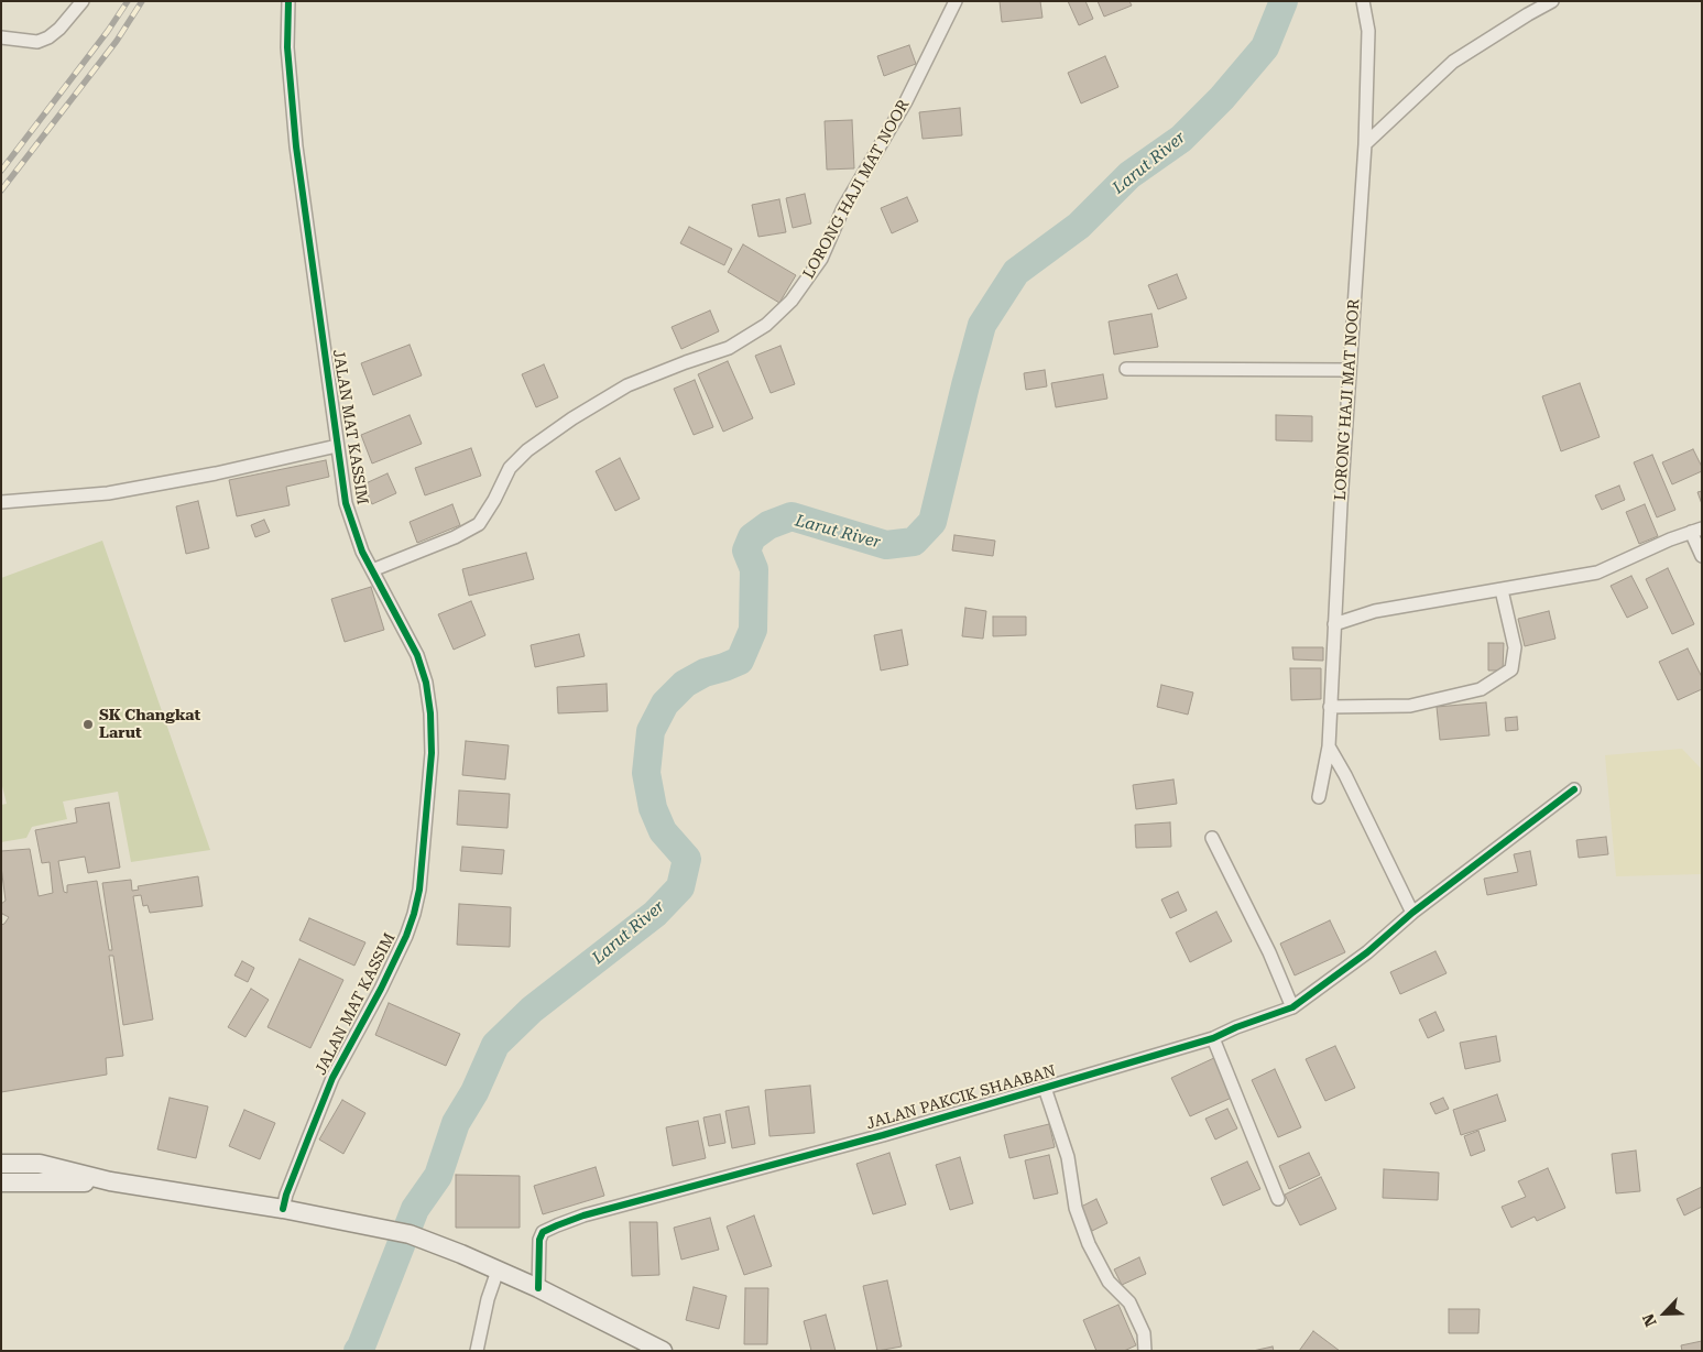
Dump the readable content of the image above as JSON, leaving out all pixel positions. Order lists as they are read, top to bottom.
{
  "streets": {
    "street": ["LORONG HAJI MAT NOOR", "JALAN MAT KASSIM", "JALAN PAKCIK SHAABAN"]
  },
  "crossings": [
    ["LORONG HAJI MAT NOOR", "JALAN MAT KASSIM"]
  ],
  "water": ["Larut River"],
  "places": ["SK Changkat Larut"],
  "north": "bottom left"
}
